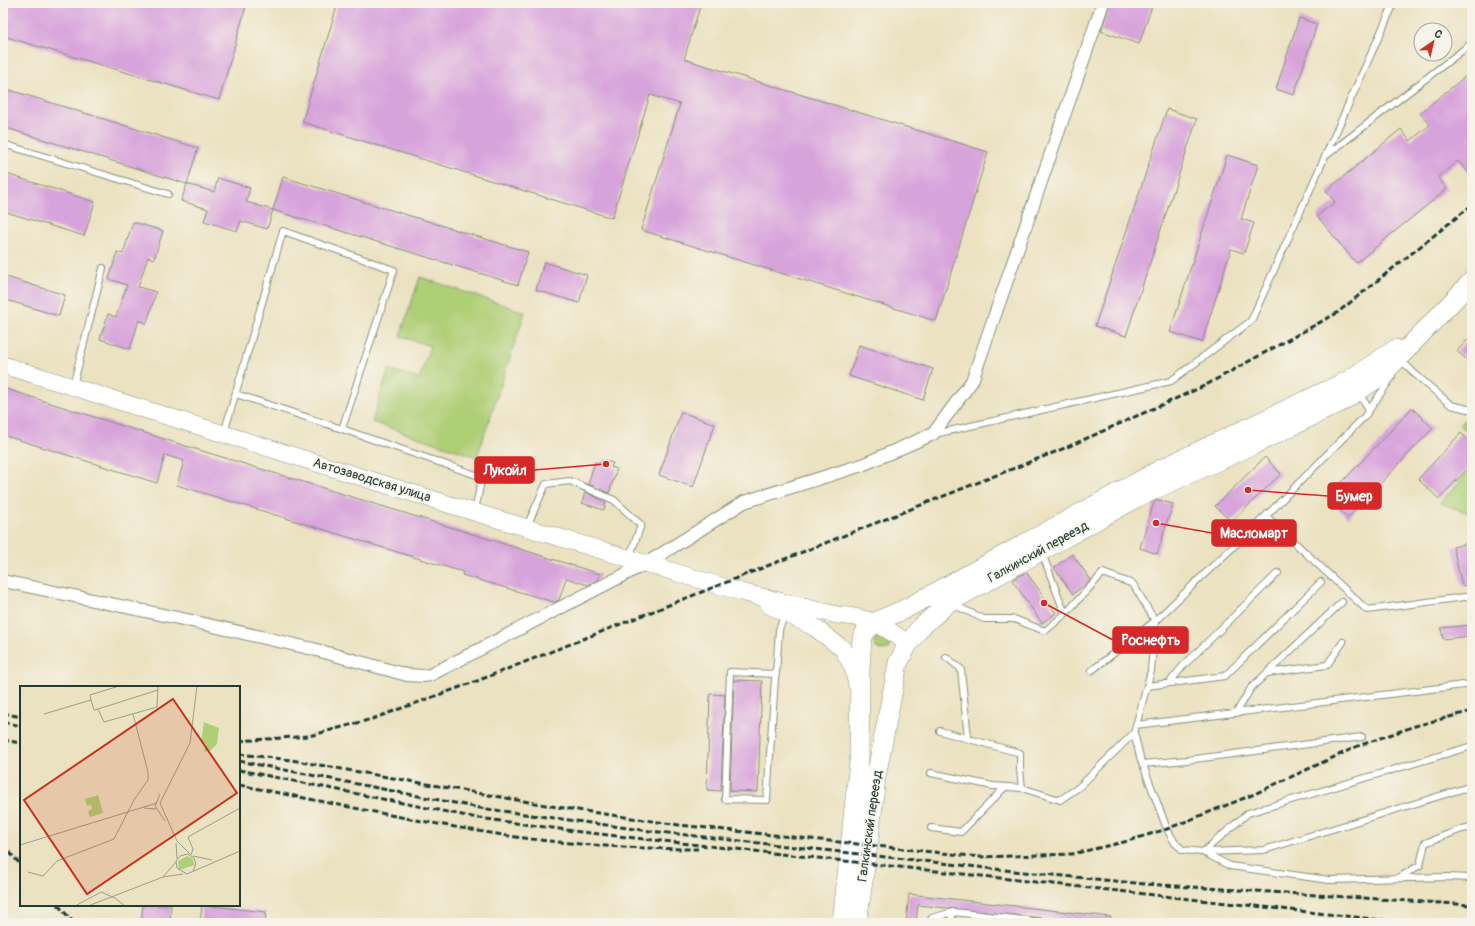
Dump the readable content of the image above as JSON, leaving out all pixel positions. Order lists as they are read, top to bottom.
{
  "streets": {
    "main road": ["Галкинский переезд"],
    "street": ["Автозаводская улица"]
  },
  "places": [
    "Лукойл",
    "Бумер",
    "Масломарт",
    "Роснефть"
  ],
  "north": "top right"
}
